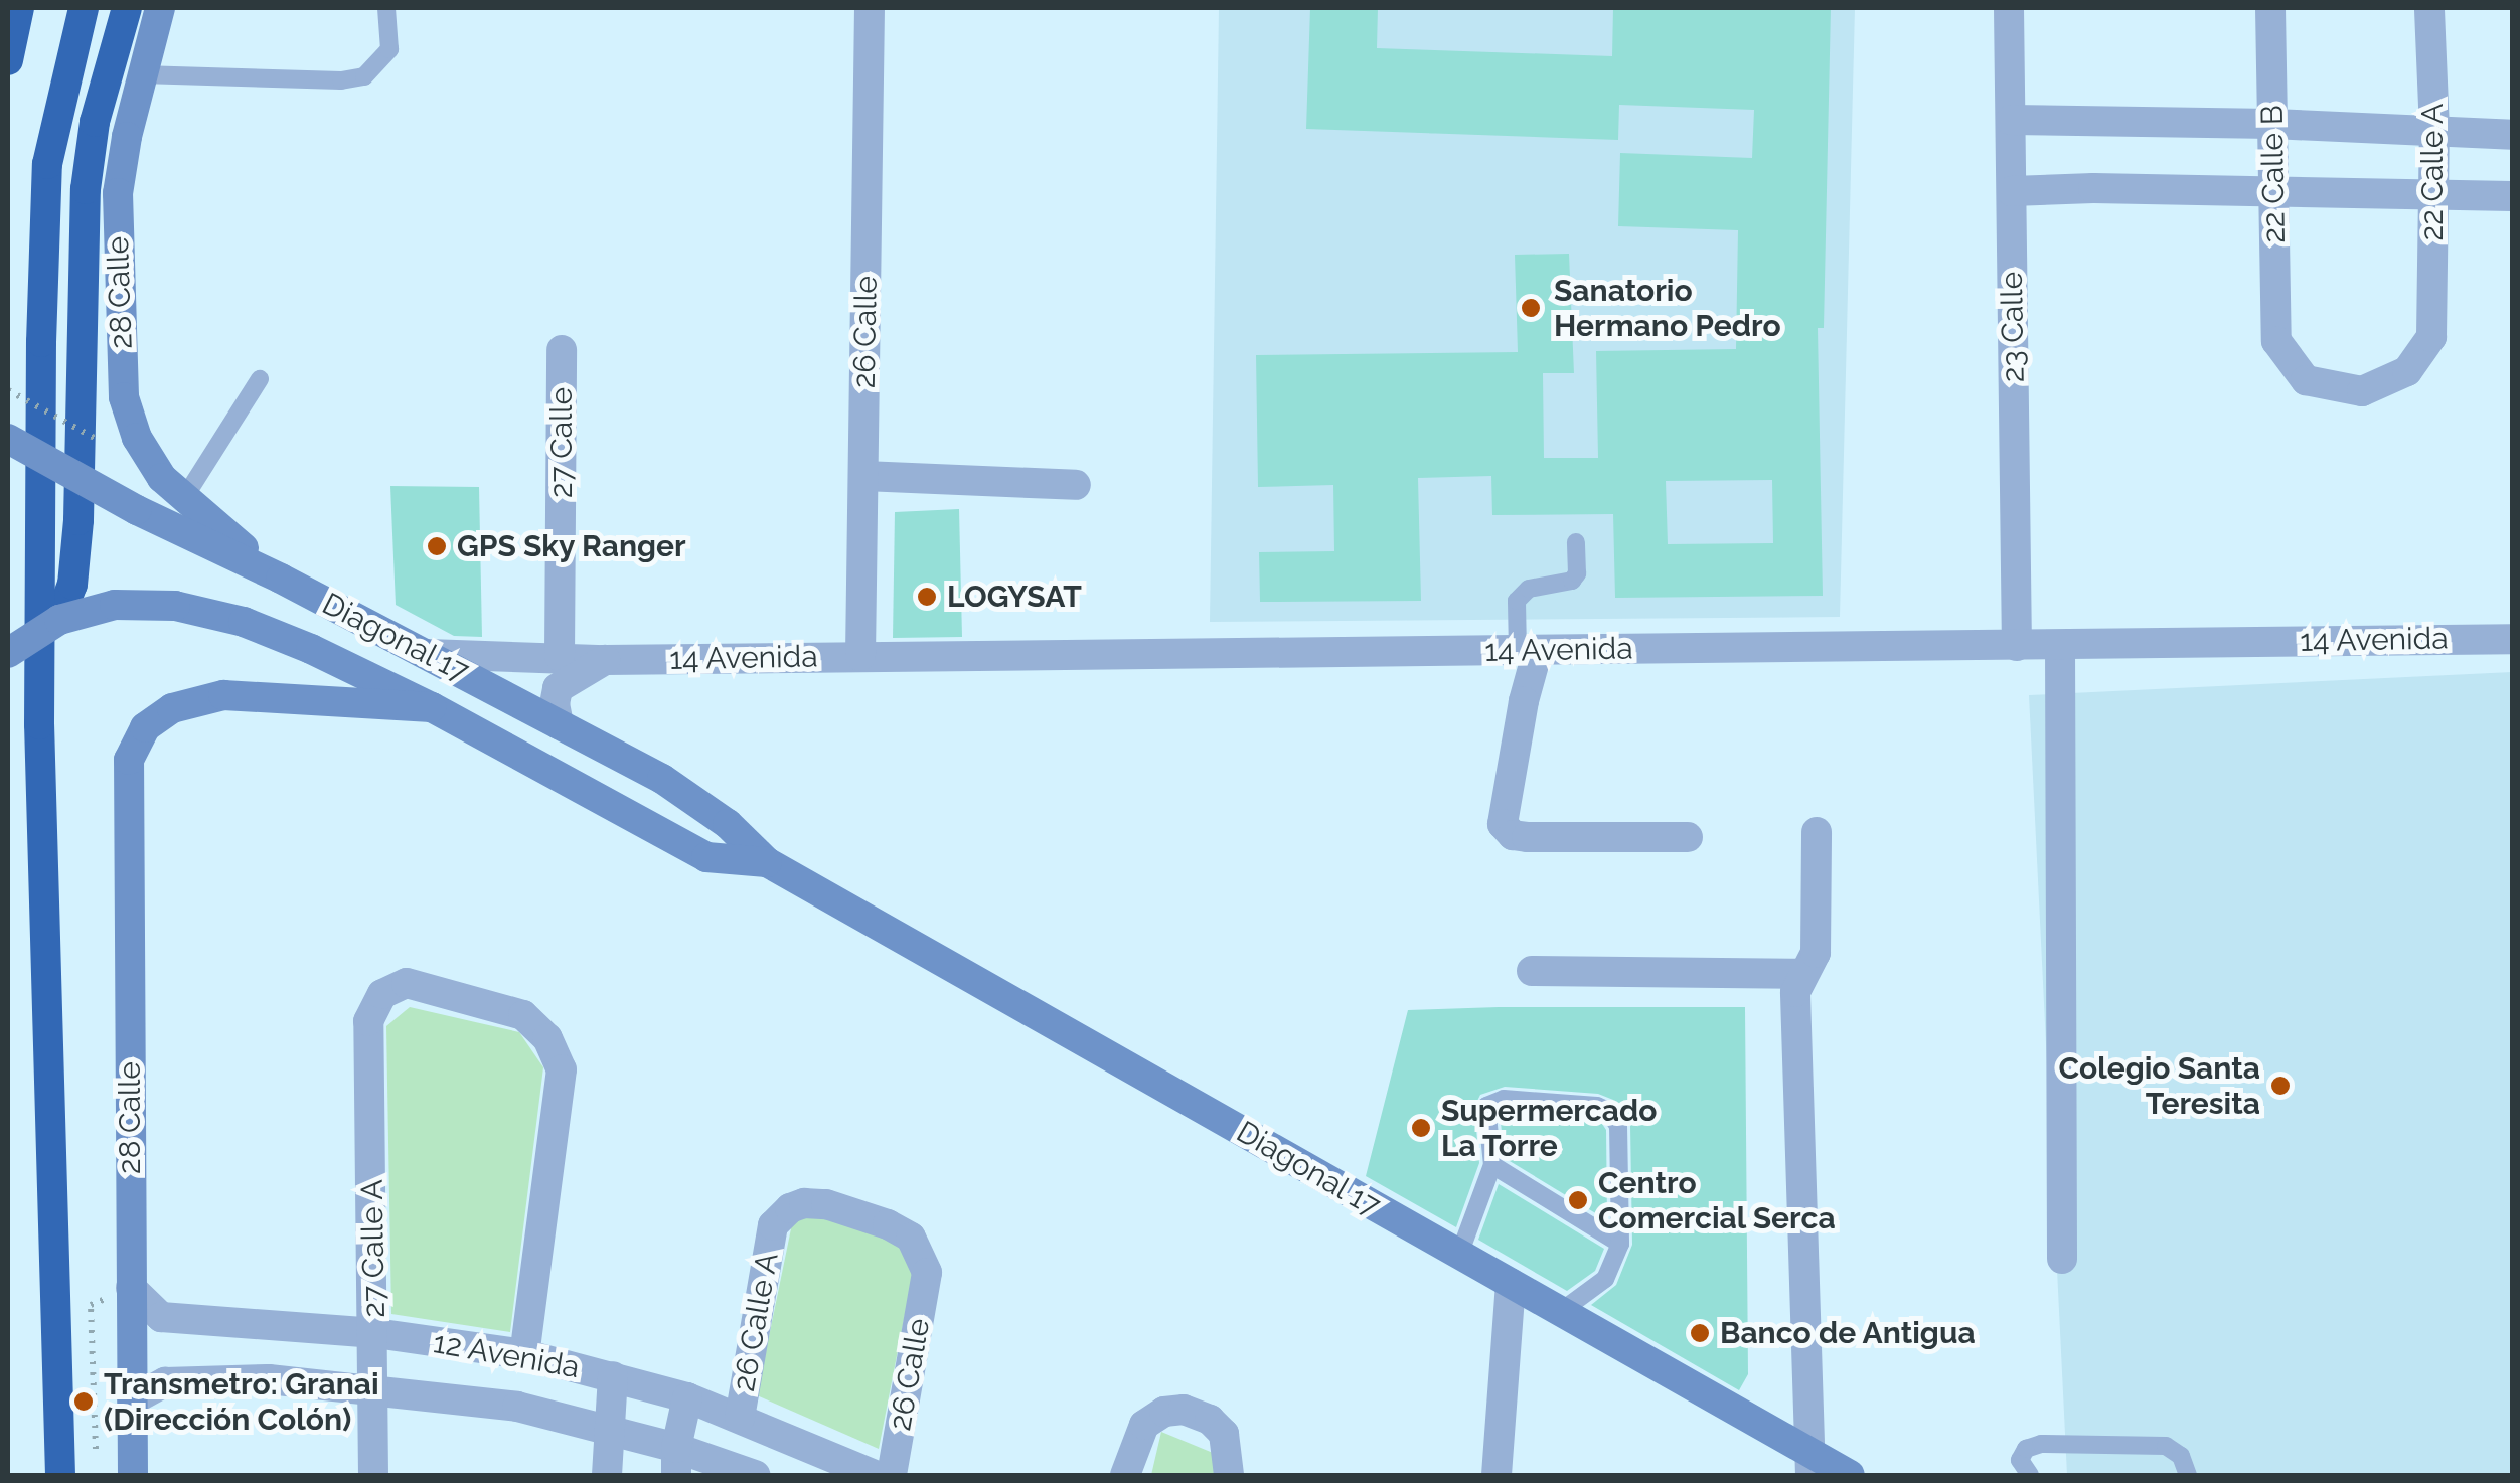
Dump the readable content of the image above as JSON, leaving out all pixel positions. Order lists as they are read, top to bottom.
{
  "streets": {
    "main road": ["28 Calle", "Diagonal 17"],
    "street": [
      "22 Calle A",
      "22 Calle B",
      "23 Calle",
      "26 Calle",
      "27 Calle",
      "14 Avenida",
      "27 Calle A",
      "26 Calle A",
      "12 Avenida"
    ]
  },
  "crossings": [
    ["22 Calle A", "22 Calle B"],
    ["28 Calle", "Diagonal 17"],
    ["28 Calle", "12 Avenida"],
    ["23 Calle", "14 Avenida"],
    ["26 Calle", "14 Avenida"],
    ["26 Calle", "26 Calle A"],
    ["27 Calle", "14 Avenida"],
    ["Diagonal 17", "14 Avenida"],
    ["27 Calle A", "12 Avenida"],
    ["26 Calle A", "12 Avenida"]
  ],
  "places": [
    "Sanatorio Hermano Pedro",
    "GPS Sky Ranger",
    "LOGYSAT",
    "Colegio Santa Teresita",
    "Supermercado La Torre",
    "Centro Comercial Serca",
    "Banco de Antigua",
    "Transmetro: Granai (Dirección Colón)"
  ]
}
